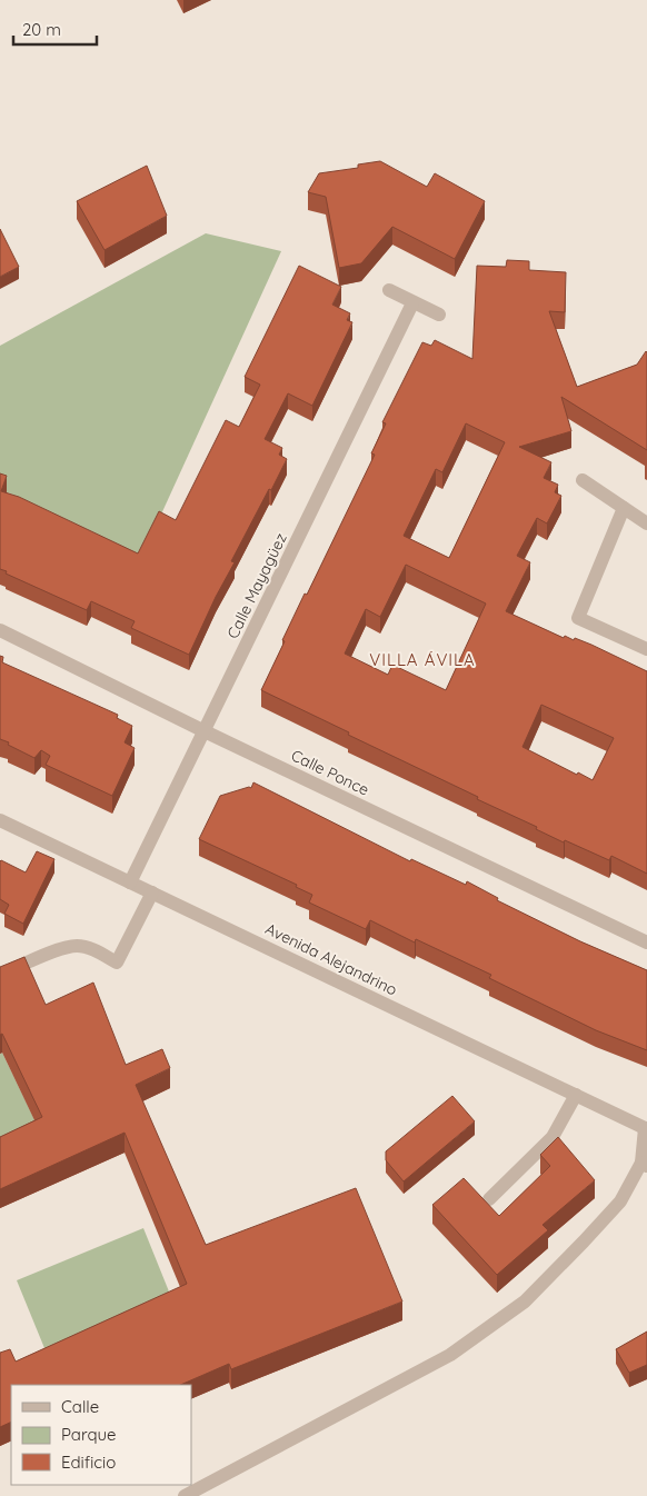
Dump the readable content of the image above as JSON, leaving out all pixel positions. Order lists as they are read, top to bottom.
{
  "streets": {
    "street": ["Calle Mayagüez", "Calle Ponce", "Avenida Alejandrino"]
  },
  "crossings": [
    ["Calle Mayagüez", "Calle Ponce"],
    ["Calle Mayagüez", "Avenida Alejandrino"]
  ],
  "districts": ["VILLA ÁVILA"],
  "legend": ["Calle", "Parque", "Edificio"],
  "scale_bar": "20 m"
}
